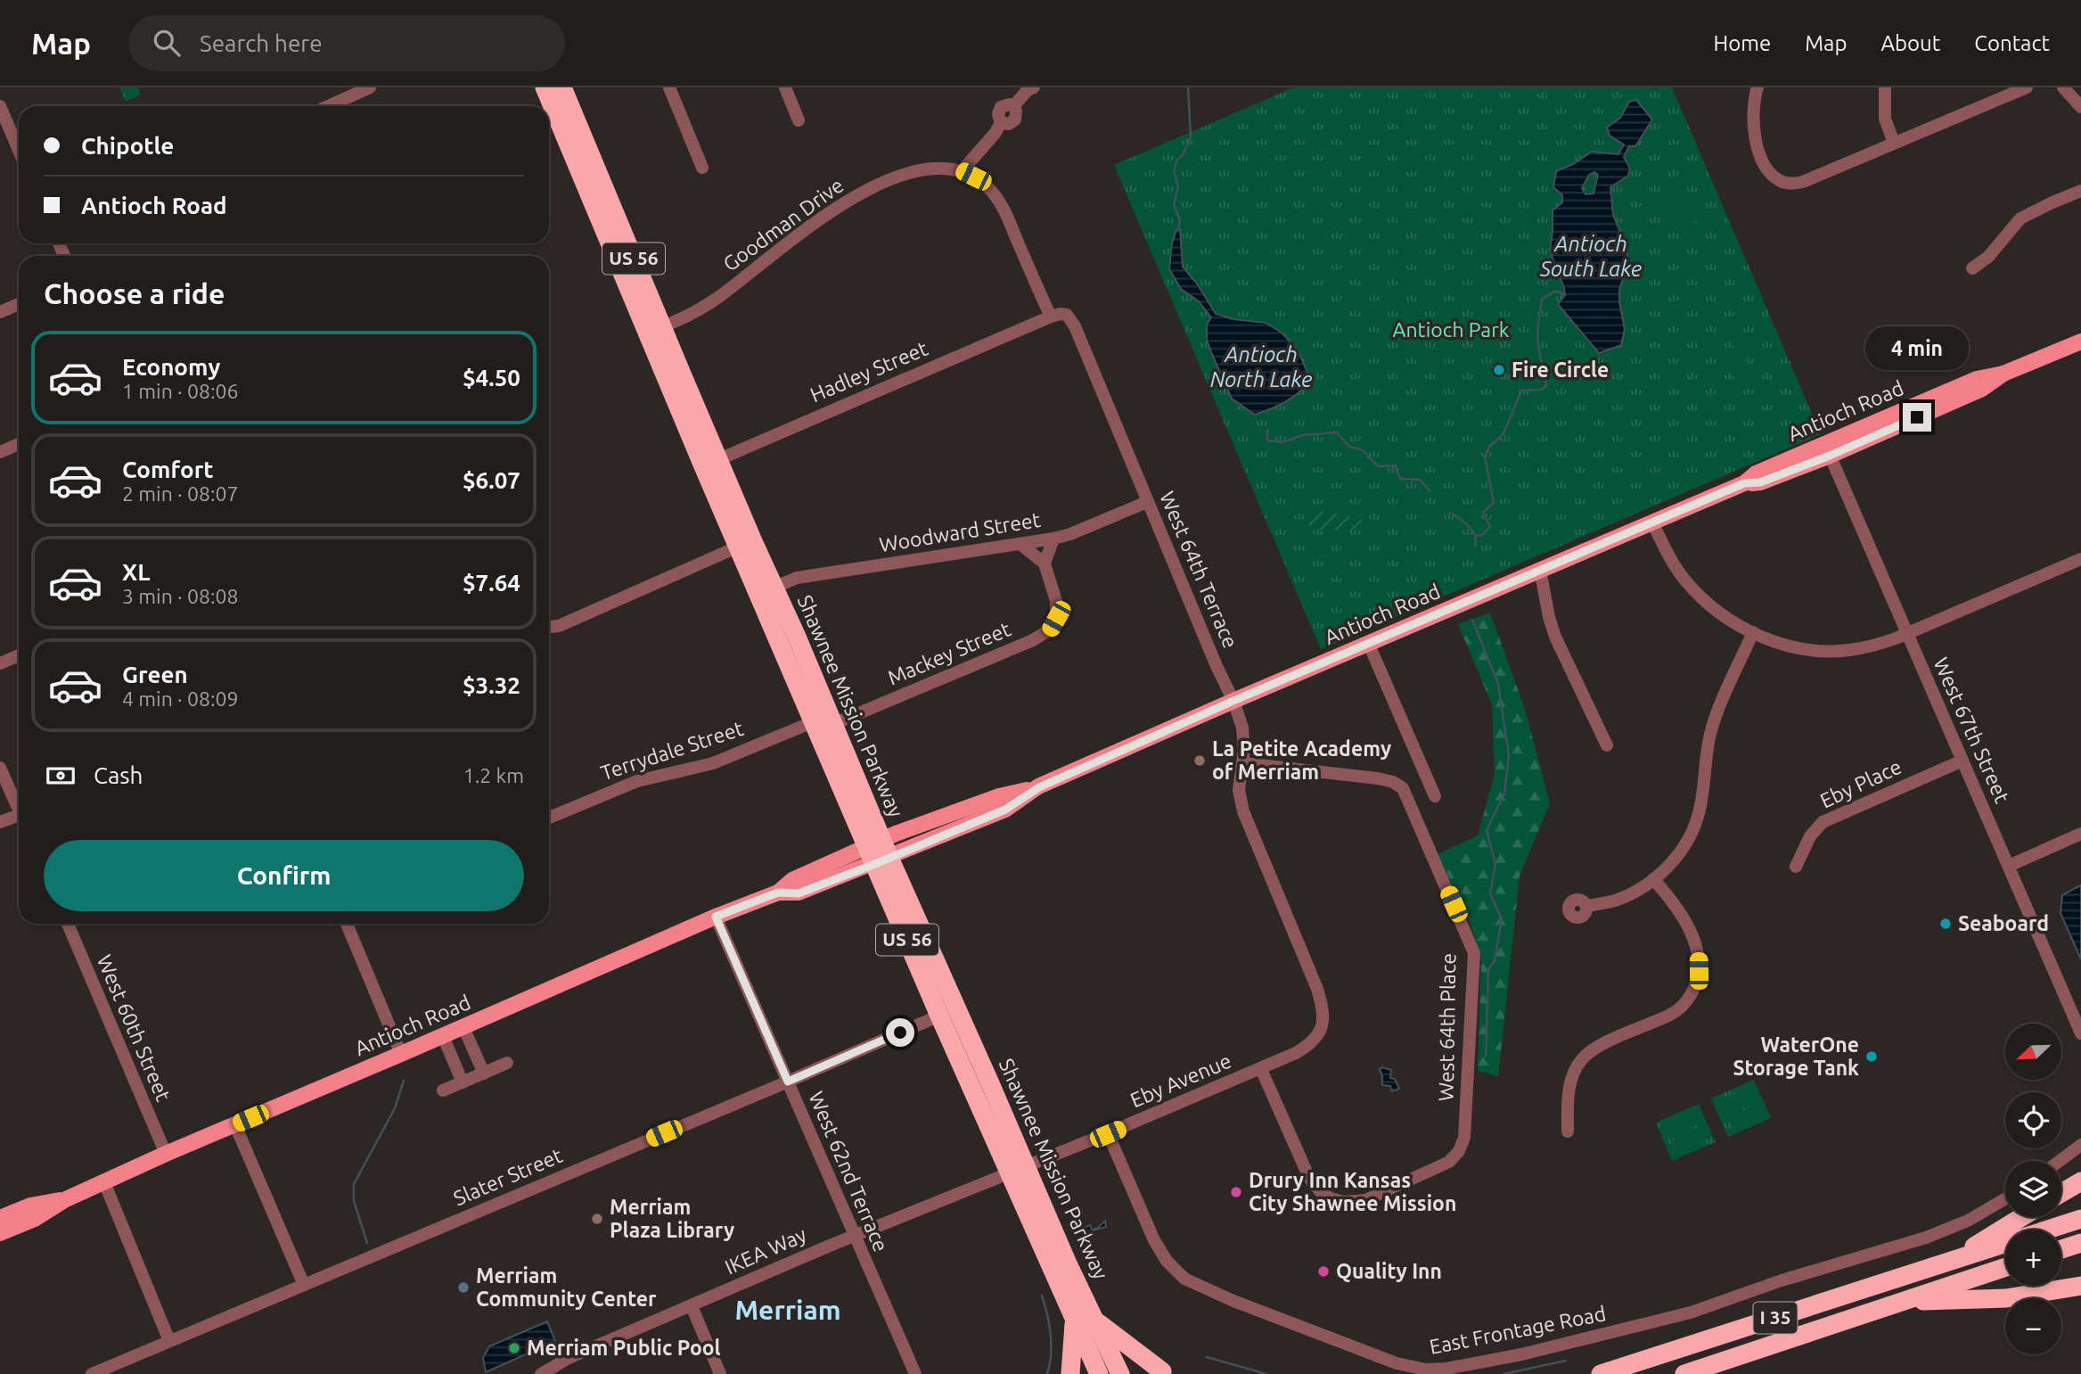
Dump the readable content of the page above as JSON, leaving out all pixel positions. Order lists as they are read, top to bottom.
{
  "streets": {
    "highway": ["US 56", "Shawnee Mission Parkway", "I 35"],
    "main road": ["Antioch Road"],
    "street": [
      "Goodman Drive",
      "Hadley Street",
      "Woodward Street",
      "West 64th Terrace",
      "Mackey Street",
      "West 67th Street",
      "Terrydale Street",
      "Eby Place",
      "West 64th Place",
      "West 60th Street",
      "Eby Avenue",
      "West 62nd Terrace",
      "Slater Street",
      "IKEA Way",
      "East Frontage Road"
    ]
  },
  "crossings": [
    ["Goodman Drive", "Shawnee Mission Parkway"],
    ["US 56", "Shawnee Mission Parkway"],
    ["Hadley Street", "West 64th Terrace"],
    ["Hadley Street", "Shawnee Mission Parkway"],
    ["Antioch Road", "West 64th Terrace"],
    ["Antioch Road", "Shawnee Mission Parkway"],
    ["Antioch Road", "West 67th Street"],
    ["Antioch Road", "West 60th Street"],
    ["Antioch Road", "West 62nd Terrace"],
    ["Woodward Street", "West 64th Terrace"],
    ["Woodward Street", "Shawnee Mission Parkway"],
    ["West 64th Terrace", "West 64th Place"],
    ["West 64th Terrace", "Eby Avenue"],
    ["Mackey Street", "Shawnee Mission Parkway"],
    ["Shawnee Mission Parkway", "Terrydale Street"],
    ["Shawnee Mission Parkway", "Eby Avenue"],
    ["Shawnee Mission Parkway", "Slater Street"],
    ["Shawnee Mission Parkway", "IKEA Way"],
    ["West 67th Street", "Eby Place"],
    ["West 64th Place", "Eby Avenue"],
    ["Eby Avenue", "IKEA Way"],
    ["Eby Avenue", "East Frontage Road"],
    ["West 62nd Terrace", "Slater Street"],
    ["West 62nd Terrace", "IKEA Way"]
  ],
  "districts": ["Merriam"],
  "water": ["Antioch South Lake", "Antioch North Lake"],
  "parks": ["Antioch Park"],
  "places": [
    "Fire Circle",
    "La Petite Academy of Merriam",
    "Seaboard",
    "WaterOne Storage Tank",
    "Drury Inn Kansas City Shawnee Mission",
    "Merriam Plaza Library",
    "Quality Inn",
    "Merriam Community Center",
    "Merriam Public Pool"
  ],
  "north": "bottom left",
  "page": {
    "header": "Map",
    "search": "Search here",
    "nav": [
      "Home",
      "Map",
      "About",
      "Contact"
    ],
    "banner": ["Chipotle", "Antioch Road"],
    "heading": "Choose a ride",
    "bubble": "4 min",
    "list": [
      {
        "name": "Economy",
        "note": "1 min · 08:06",
        "value": "$4.50"
      },
      {
        "name": "Comfort",
        "note": "2 min · 08:07",
        "value": "$6.07"
      },
      {
        "name": "XL",
        "note": "3 min · 08:08",
        "value": "$7.64"
      },
      {
        "name": "Green",
        "note": "4 min · 08:09",
        "value": "$3.32"
      }
    ],
    "pay": ["Cash", "1.2 km"],
    "buttons": "Confirm",
    "map_buttons": ["+", "−"]
  }
}
